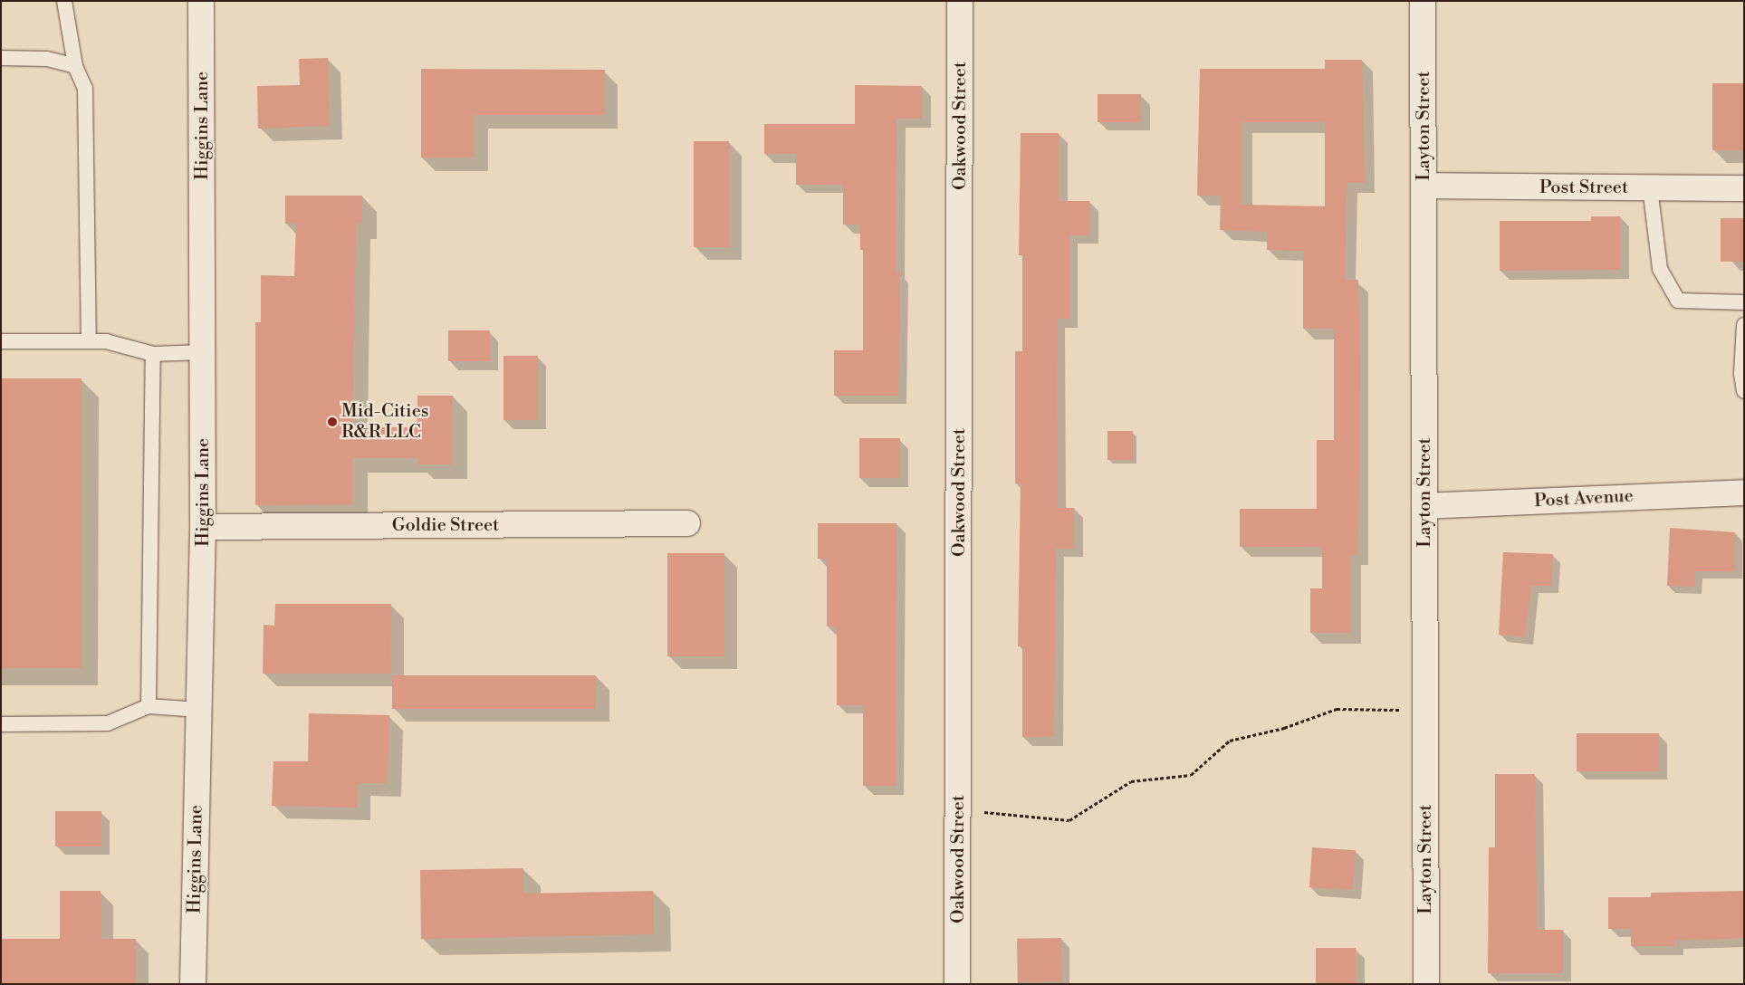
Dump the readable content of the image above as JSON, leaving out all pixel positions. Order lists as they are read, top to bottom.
{
  "streets": {
    "street": [
      "Higgins Lane",
      "Oakwood Street",
      "Layton Street",
      "Post Street",
      "Post Avenue",
      "Goldie Street"
    ]
  },
  "crossings": [
    ["Higgins Lane", "Goldie Street"],
    ["Layton Street", "Post Street"],
    ["Layton Street", "Post Avenue"]
  ],
  "places": ["Mid-Cities R&R LLC"]
}
